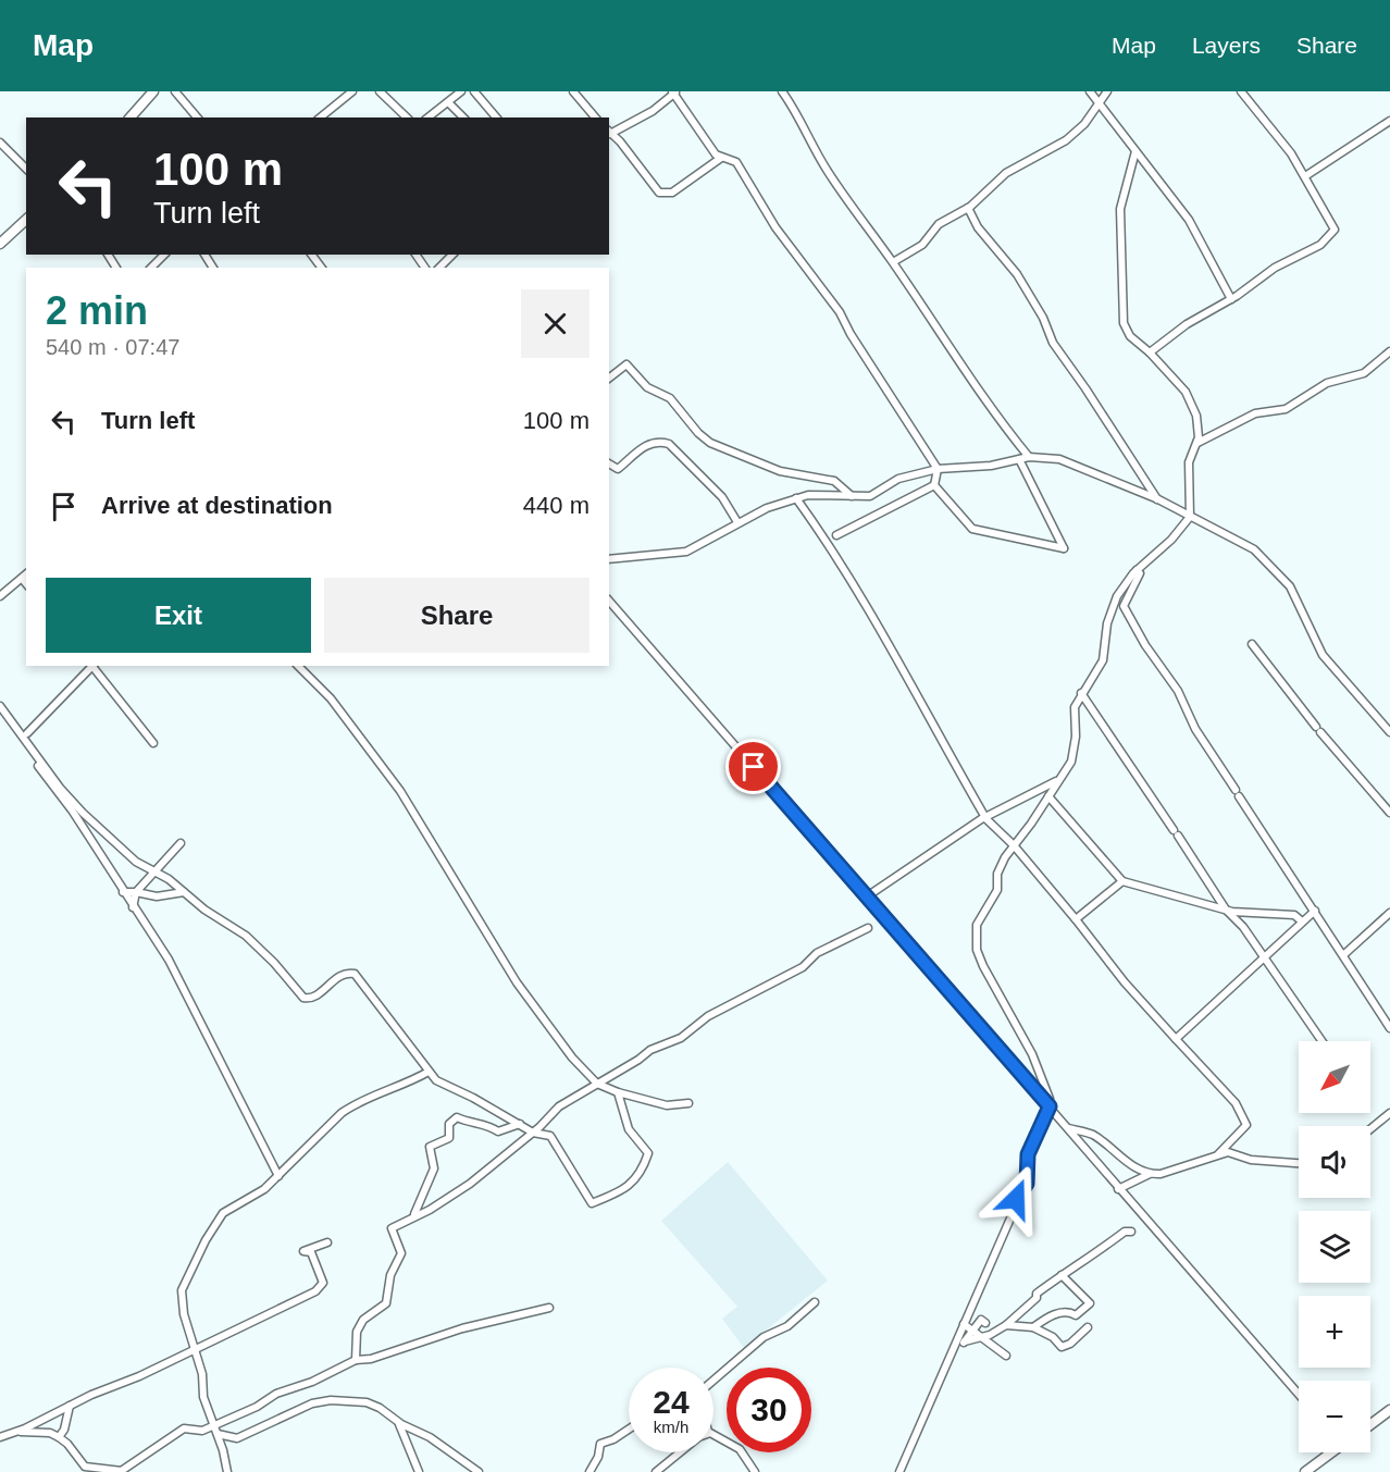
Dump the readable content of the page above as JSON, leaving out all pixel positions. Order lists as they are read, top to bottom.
{
  "north": "bottom left",
  "page": {
    "header": "Map",
    "nav": ["Map", "Layers", "Share"],
    "turn": ["100 m", "Turn left"],
    "heading": ["2 min", "540 m · 07:47"],
    "list": [
      {
        "name": "Turn left",
        "value": "100 m"
      },
      {
        "name": "Arrive at destination",
        "value": "440 m"
      }
    ],
    "buttons": ["Exit", "Share"],
    "map_buttons": ["+", "−"],
    "speed": "24 km/h",
    "limit": "30"
  }
}
